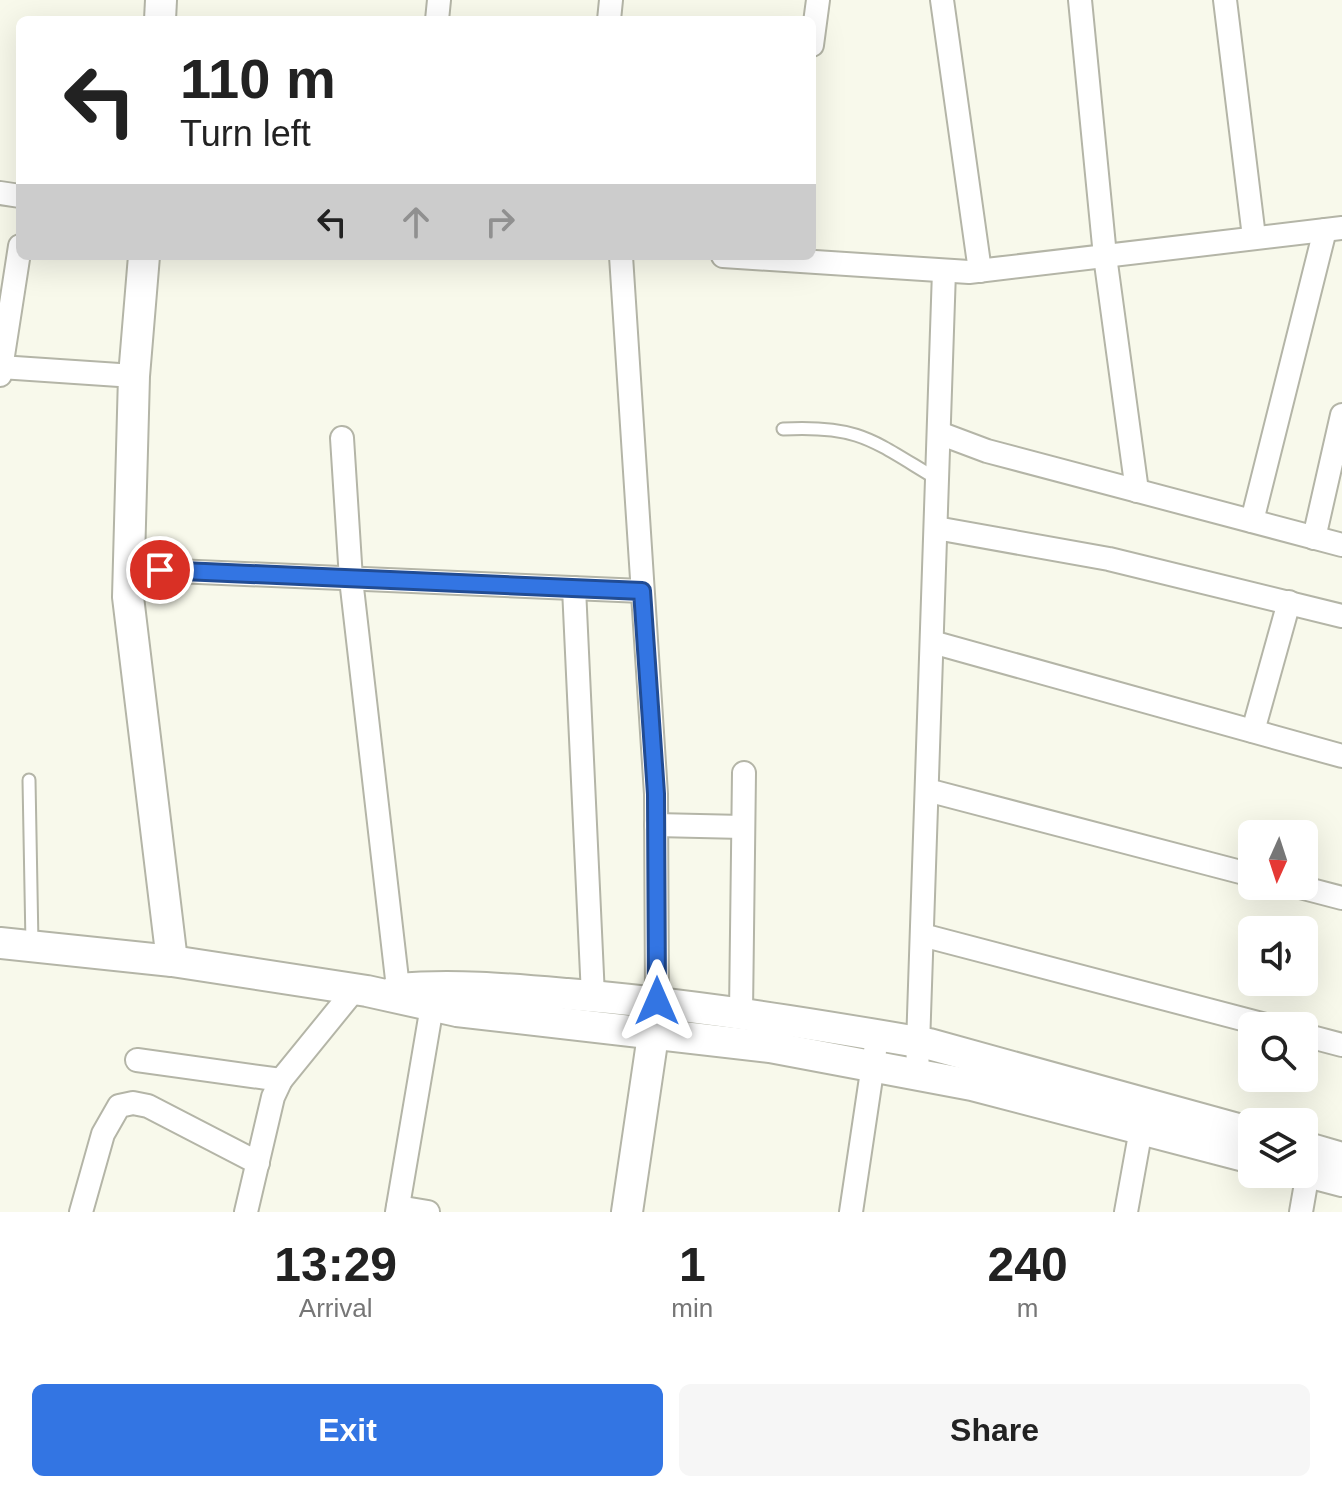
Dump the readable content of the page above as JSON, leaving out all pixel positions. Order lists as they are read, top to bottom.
{
  "north": "bottom",
  "page": {
    "turn": ["110 m", "Turn left"],
    "eta": [
      "13:29",
      "Arrival",
      "1",
      "min",
      "240",
      "m"
    ],
    "buttons": ["Exit", "Share"]
  }
}
